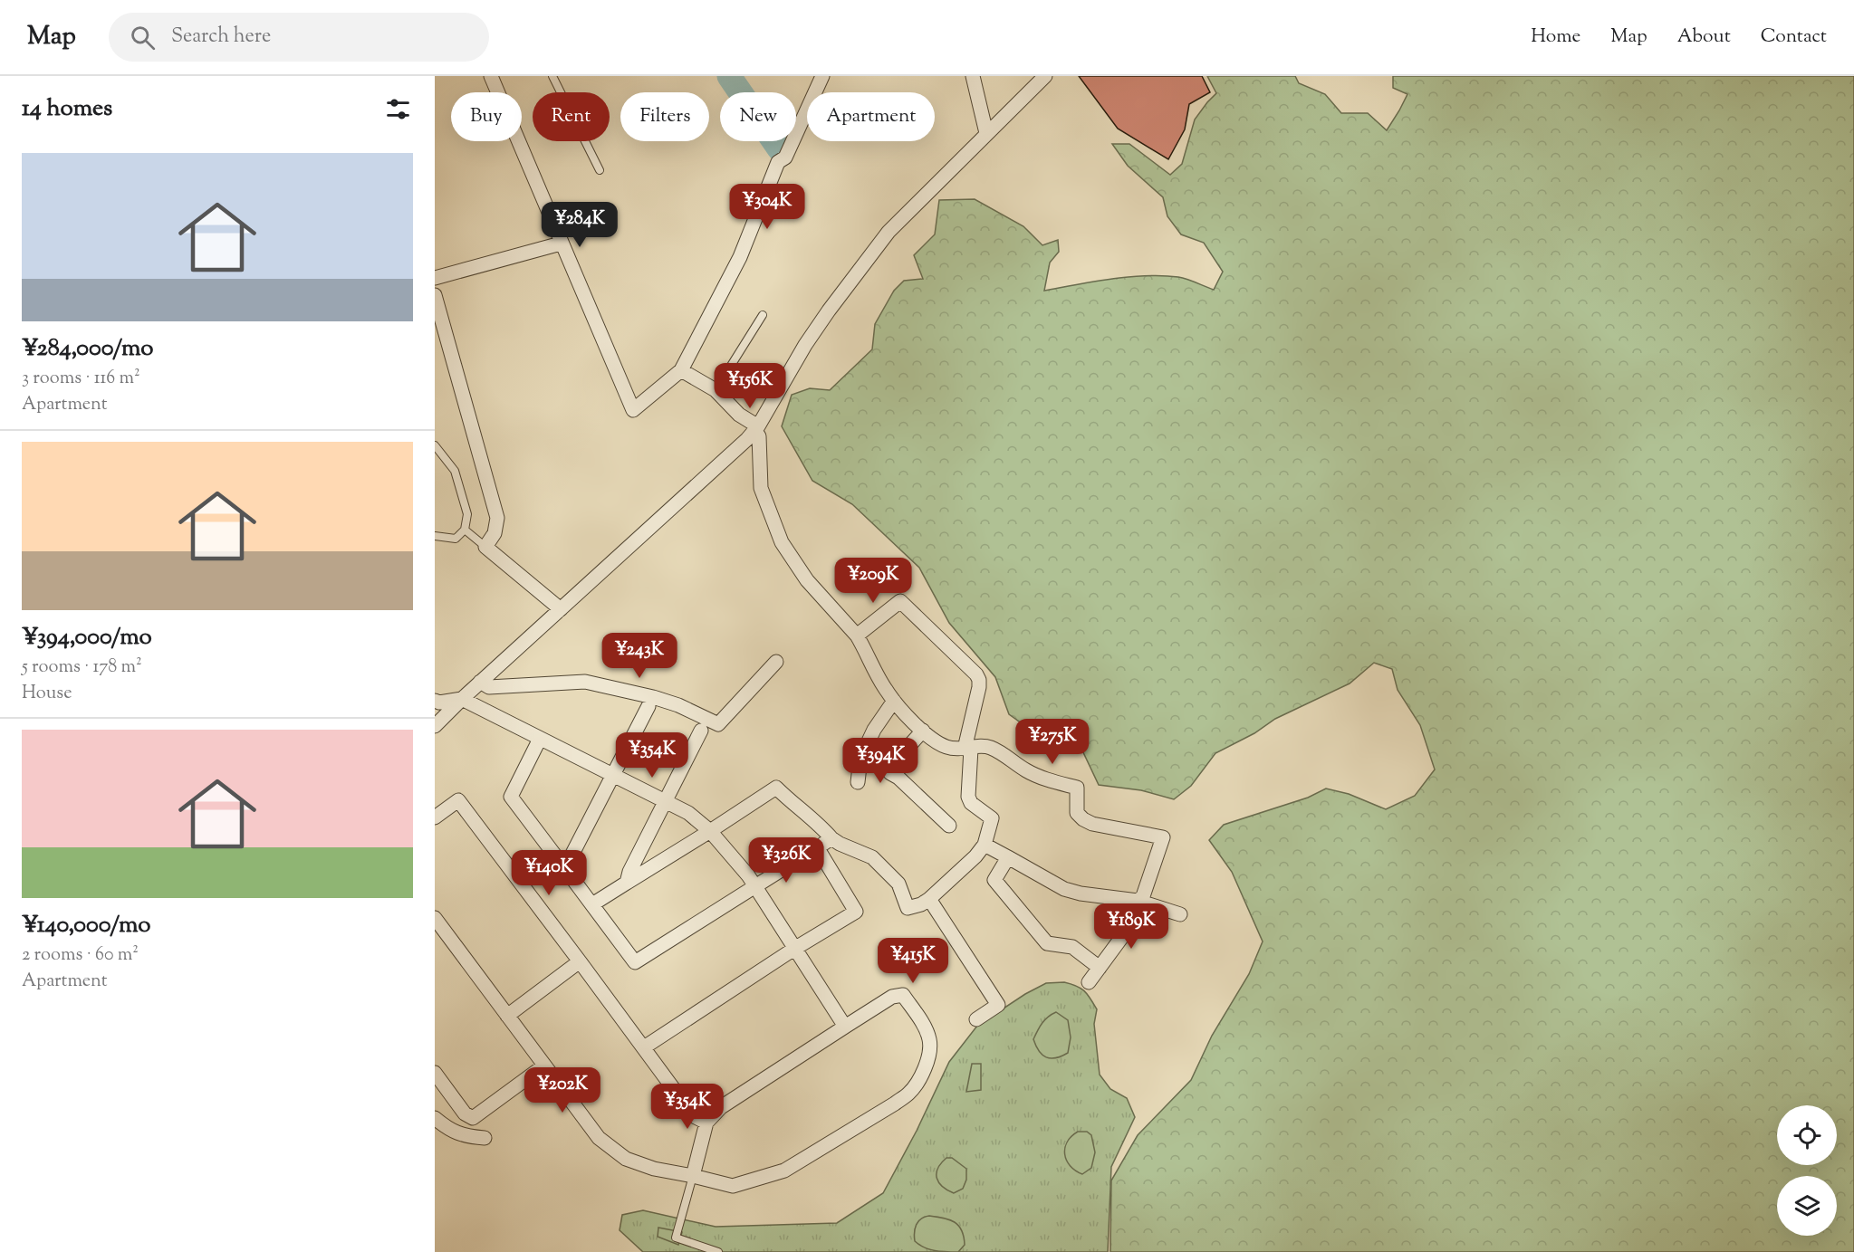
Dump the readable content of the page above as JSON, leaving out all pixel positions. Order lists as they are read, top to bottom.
{
  "page": {
    "header": "Map",
    "search": "Search here",
    "nav": [
      "Home",
      "Map",
      "About",
      "Contact"
    ],
    "heading": "14 homes",
    "chip": [
      "Buy",
      "Rent",
      "Filters",
      "New",
      "Apartment"
    ],
    "list": [
      {
        "name": "¥284,000/mo",
        "note": "3 rooms · 116 m² · Apartment"
      },
      {
        "name": "¥394,000/mo",
        "note": "5 rooms · 178 m² · House"
      },
      {
        "name": "¥140,000/mo",
        "note": "2 rooms · 60 m² · Apartment"
      }
    ],
    "price": [
      "¥304K",
      "¥284K",
      "¥156K",
      "¥209K",
      "¥243K",
      "¥275K",
      "¥354K",
      "¥394K",
      "¥326K",
      "¥140K",
      "¥189K",
      "¥415K",
      "¥202K",
      "¥354K"
    ]
  }
}
